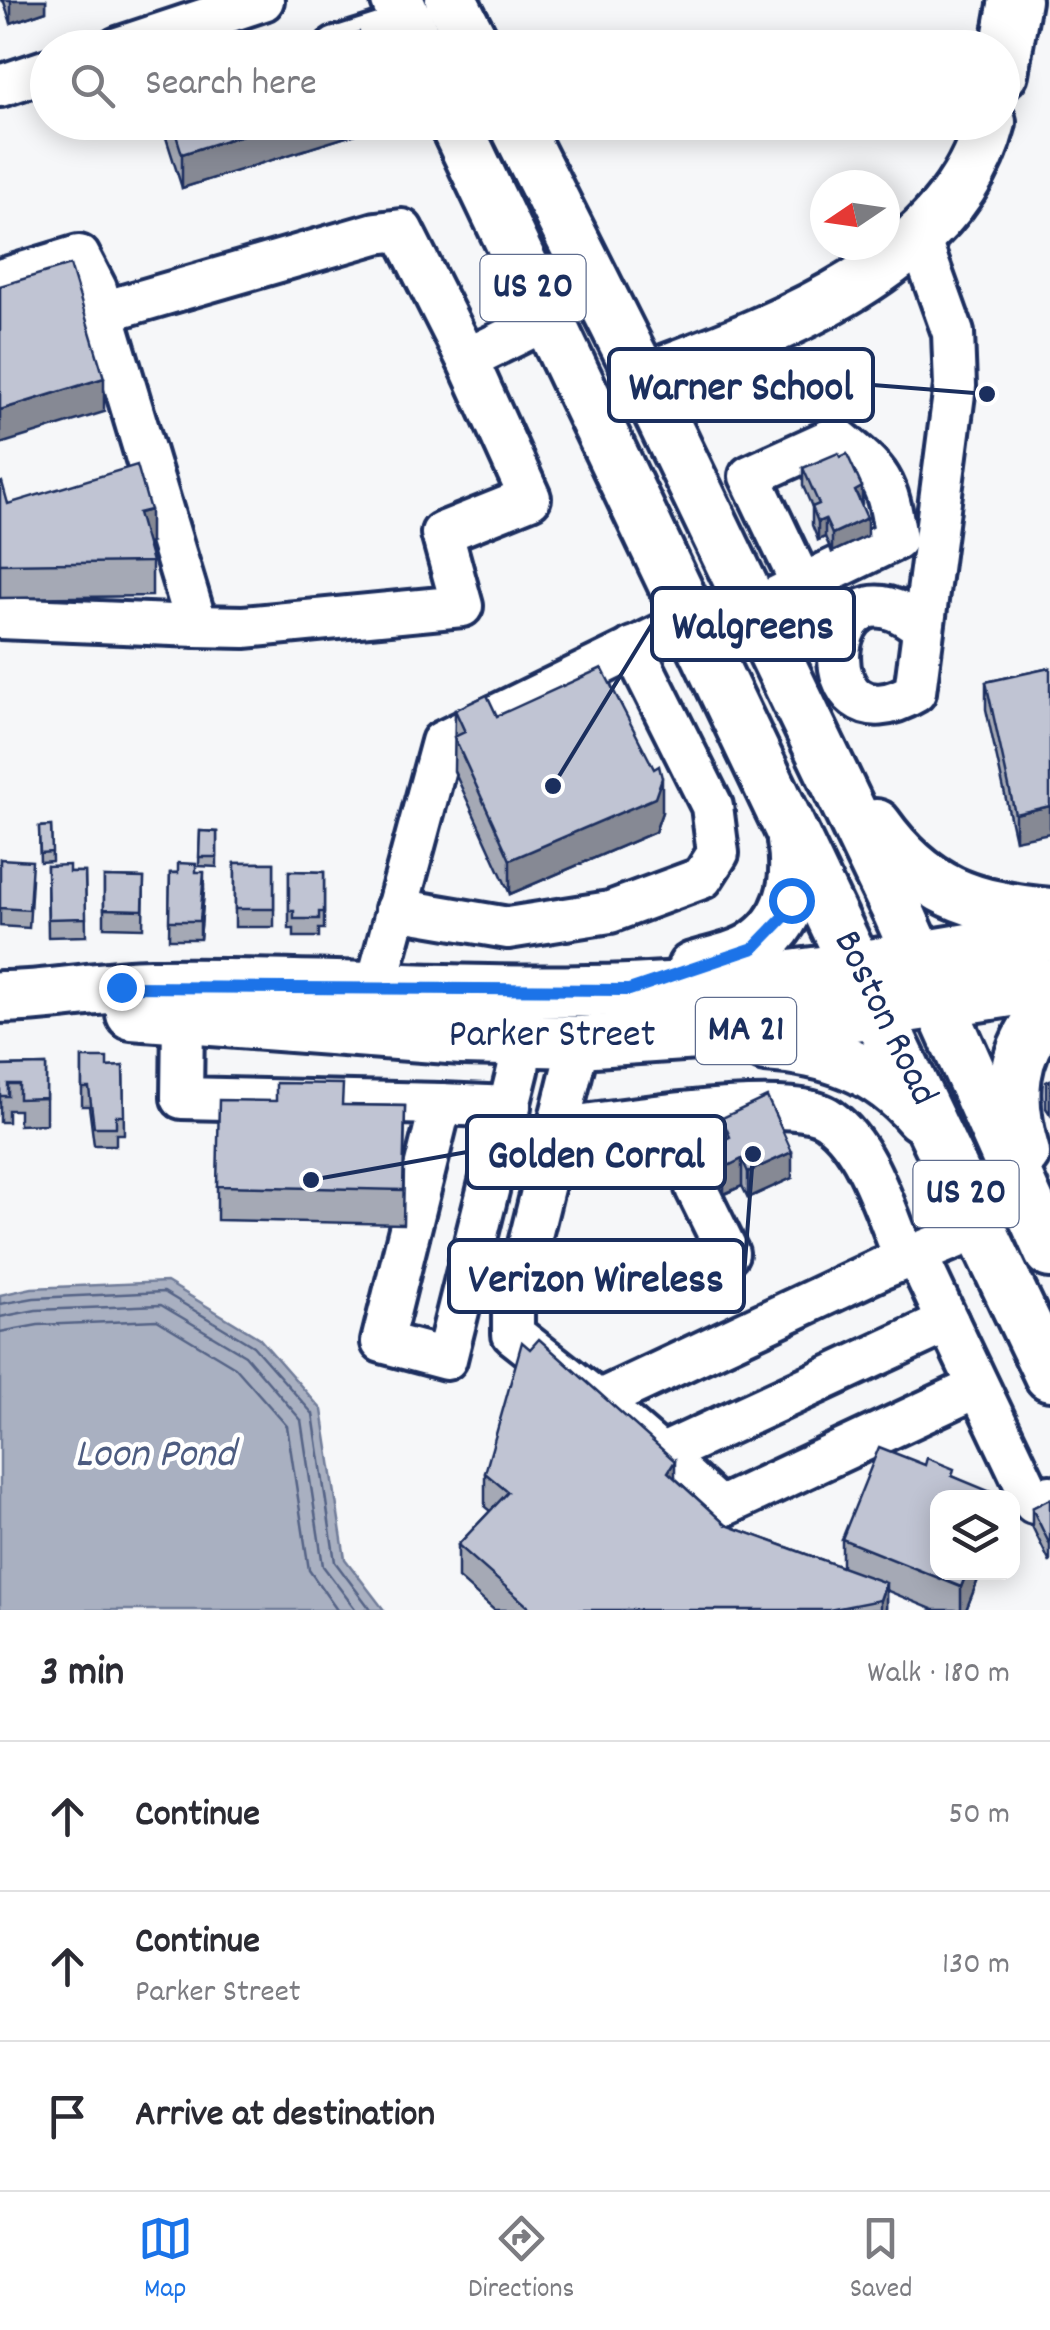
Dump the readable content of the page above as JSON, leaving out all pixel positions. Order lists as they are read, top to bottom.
{
  "streets": {
    "main road": [
      "US 20",
      "Boston Road",
      "MA 21",
      "Parker Street"
    ]
  },
  "crossings": [
    ["Boston Road", "Parker Street"]
  ],
  "water": ["Loon Pond"],
  "places": [
    "Warner School",
    "Walgreens",
    "Verizon Wireless",
    "Golden Corral"
  ],
  "north": "left",
  "page": {
    "search": "Search here",
    "heading": ["3 min", "Walk · 180 m"],
    "list": [
      ["Continue", "50 m"],
      ["Continue", "Parker Street", "130 m"],
      "Arrive at destination"
    ],
    "nav": ["Map", "Directions", "Saved"]
  }
}
